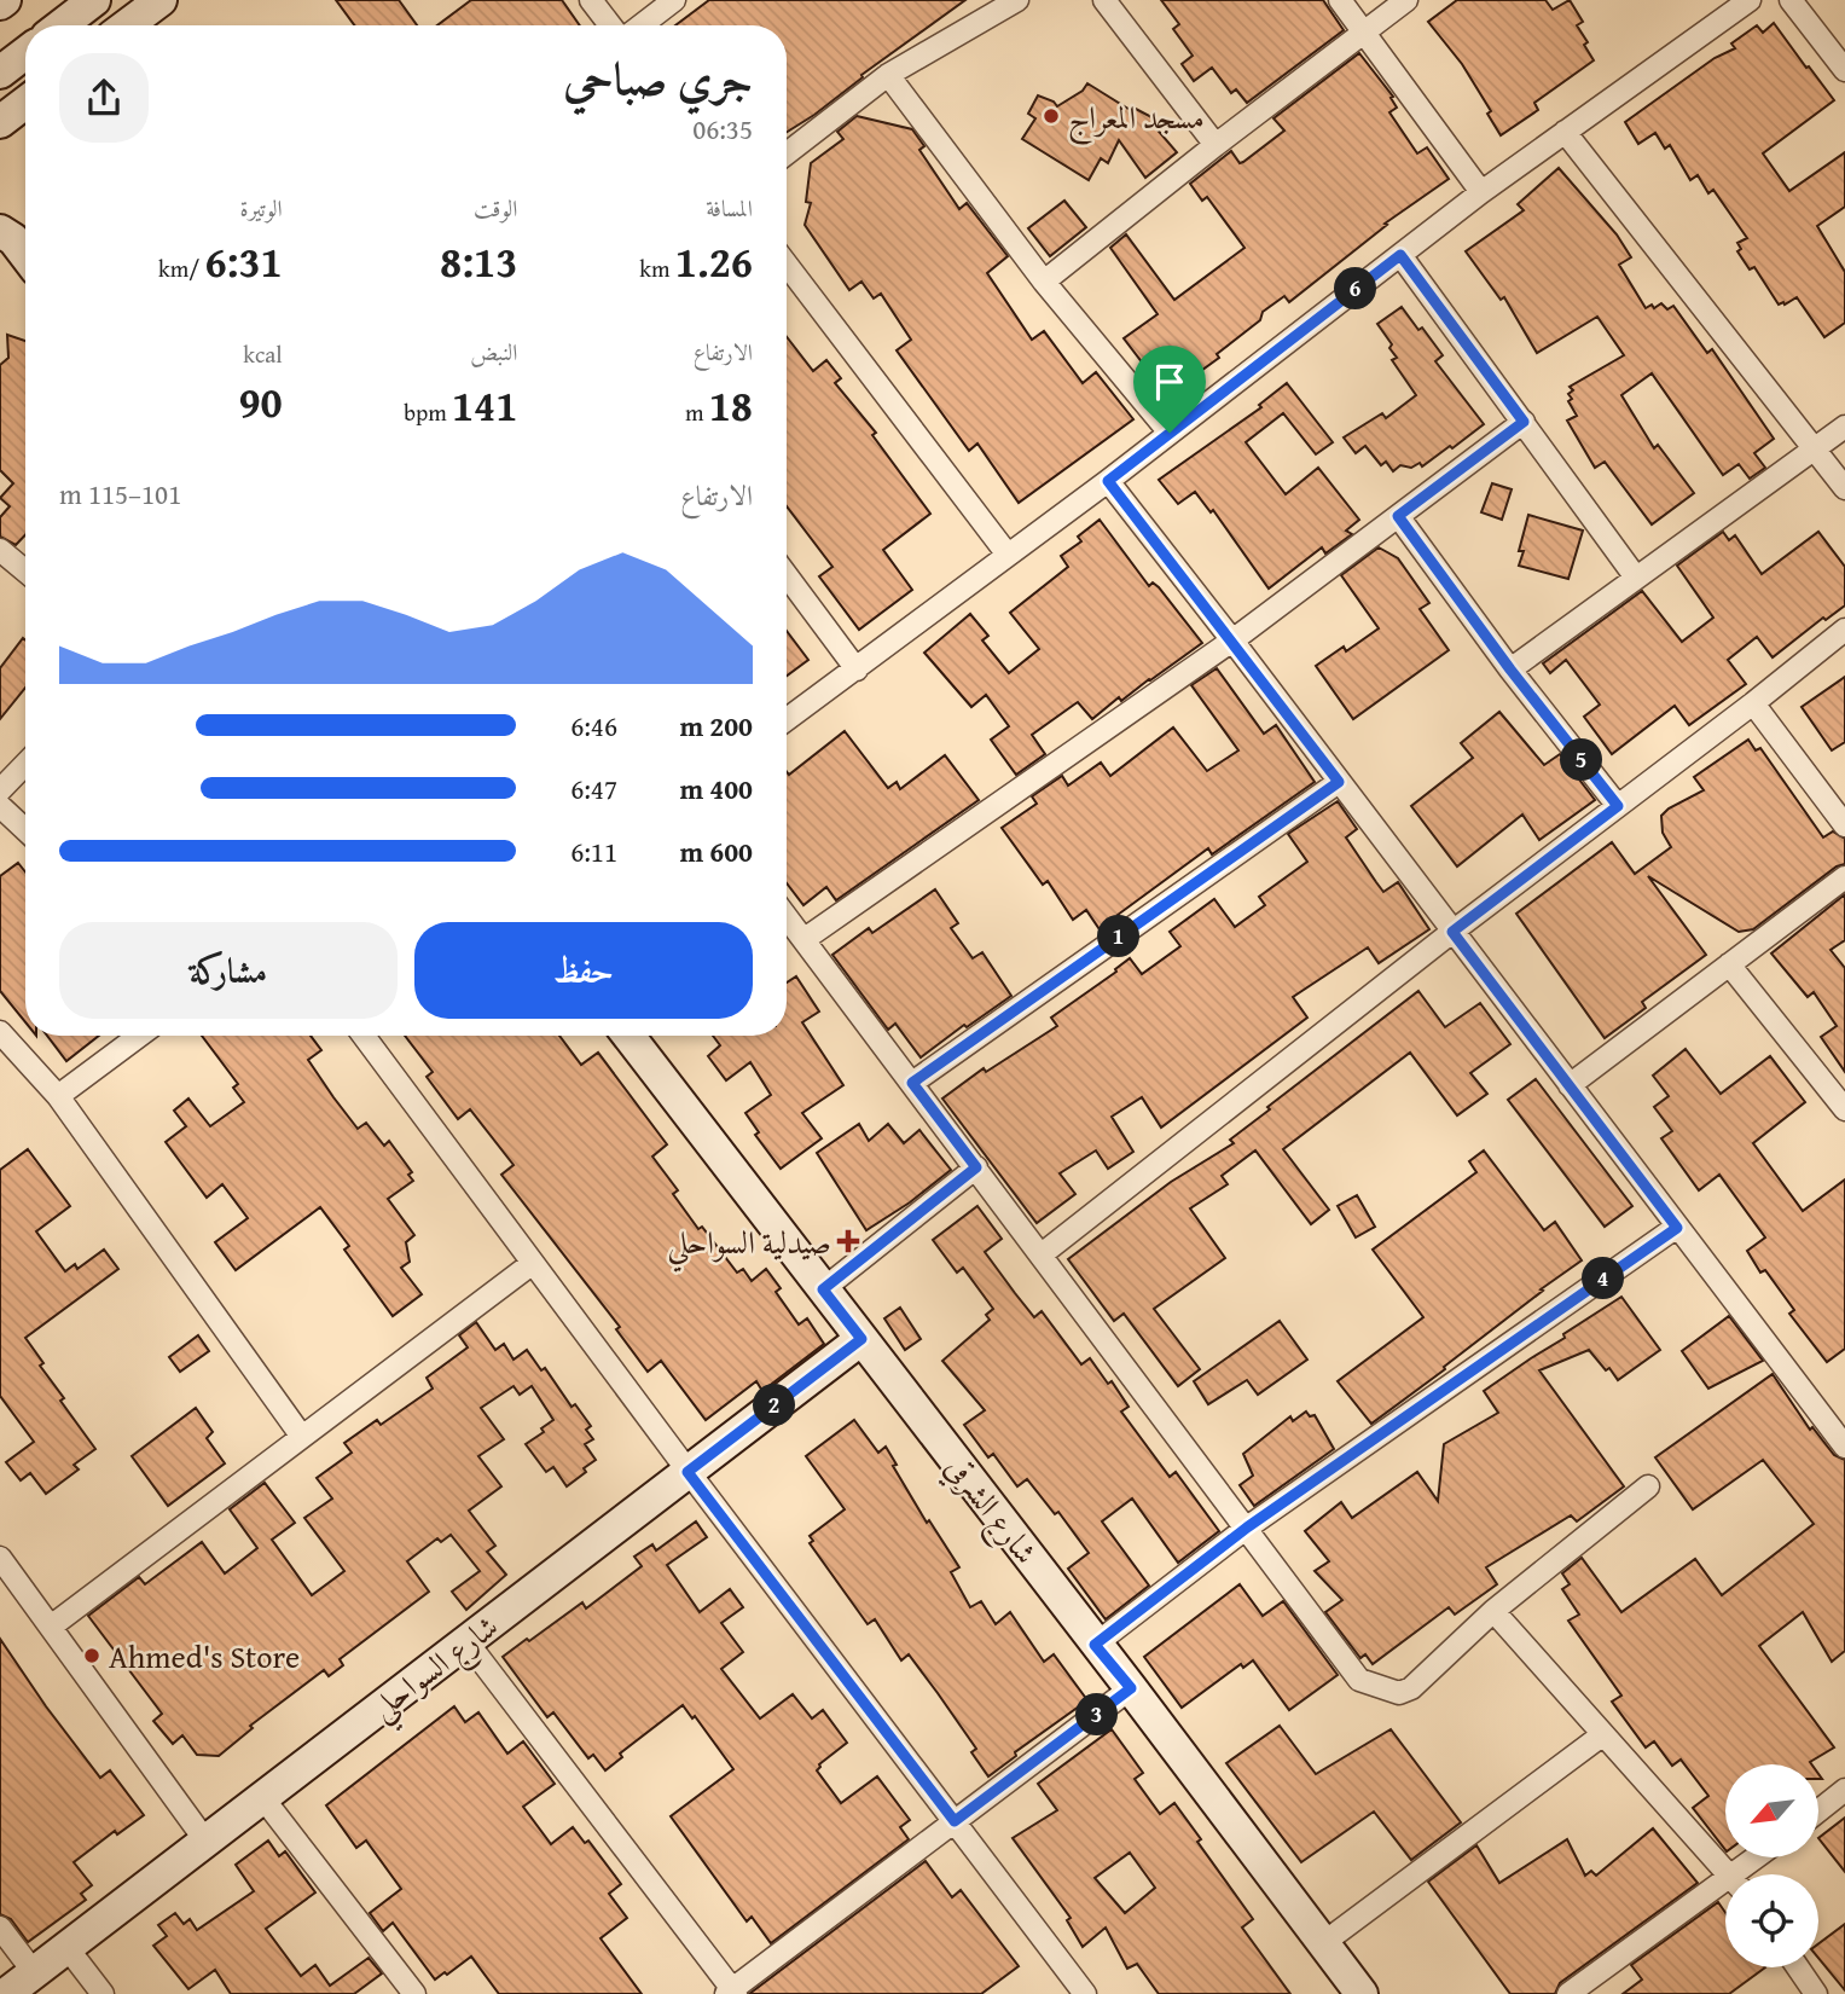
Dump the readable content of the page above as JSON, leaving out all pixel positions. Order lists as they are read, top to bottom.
{
  "streets": {
    "street": ["شارع الشرقي", "شارع السواحلي"]
  },
  "crossings": [
    ["شارع الشرقي", "شارع السواحلي"]
  ],
  "places": {
    "other": ["مسجد المعراج", "Ahmed's Store"],
    "health": ["صيدلية السواحلي"]
  },
  "north": "bottom left",
  "page": {
    "heading": ["جري صباحي", "06:35"],
    "stats": [
      ["المسافة", "1.26 km"],
      ["الوقت", "8:13"],
      ["الوتيرة", "6:31 /km"],
      ["الارتفاع", "18 m"],
      ["النبض", "141 bpm"],
      ["kcal", "90"]
    ],
    "pins": [
      "6",
      "5",
      "1",
      "4",
      "2",
      "3"
    ],
    "chart": ["الارتفاع", "101–115 m"],
    "list": [
      {
        "name": "200 m",
        "note": "6:46"
      },
      {
        "name": "400 m",
        "note": "6:47"
      },
      {
        "name": "600 m",
        "note": "6:11"
      }
    ],
    "buttons": ["حفظ", "مشاركة"]
  }
}
